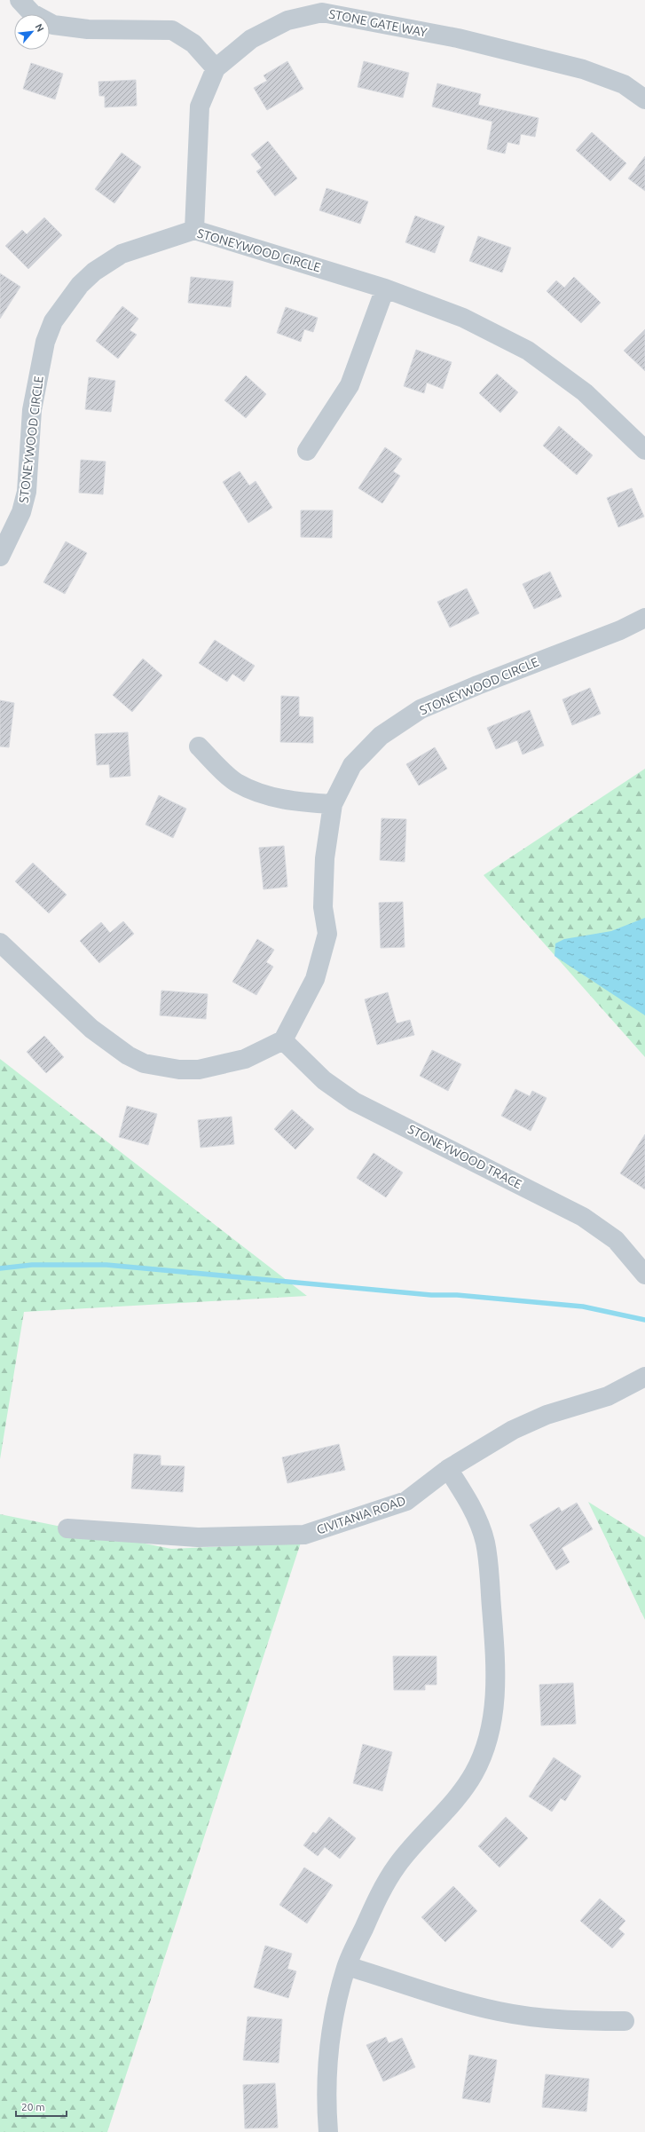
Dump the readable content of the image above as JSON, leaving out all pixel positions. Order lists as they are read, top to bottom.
{
  "streets": {
    "street": [
      "STONE GATE WAY",
      "STONEYWOOD CIRCLE",
      "STONEYWOOD TRACE",
      "CIVITANIA ROAD"
    ]
  },
  "crossings": [
    ["STONE GATE WAY", "STONEYWOOD CIRCLE"],
    ["STONEYWOOD CIRCLE", "STONEYWOOD TRACE"]
  ],
  "scale_bar": "20 m",
  "north": "top right"
}
